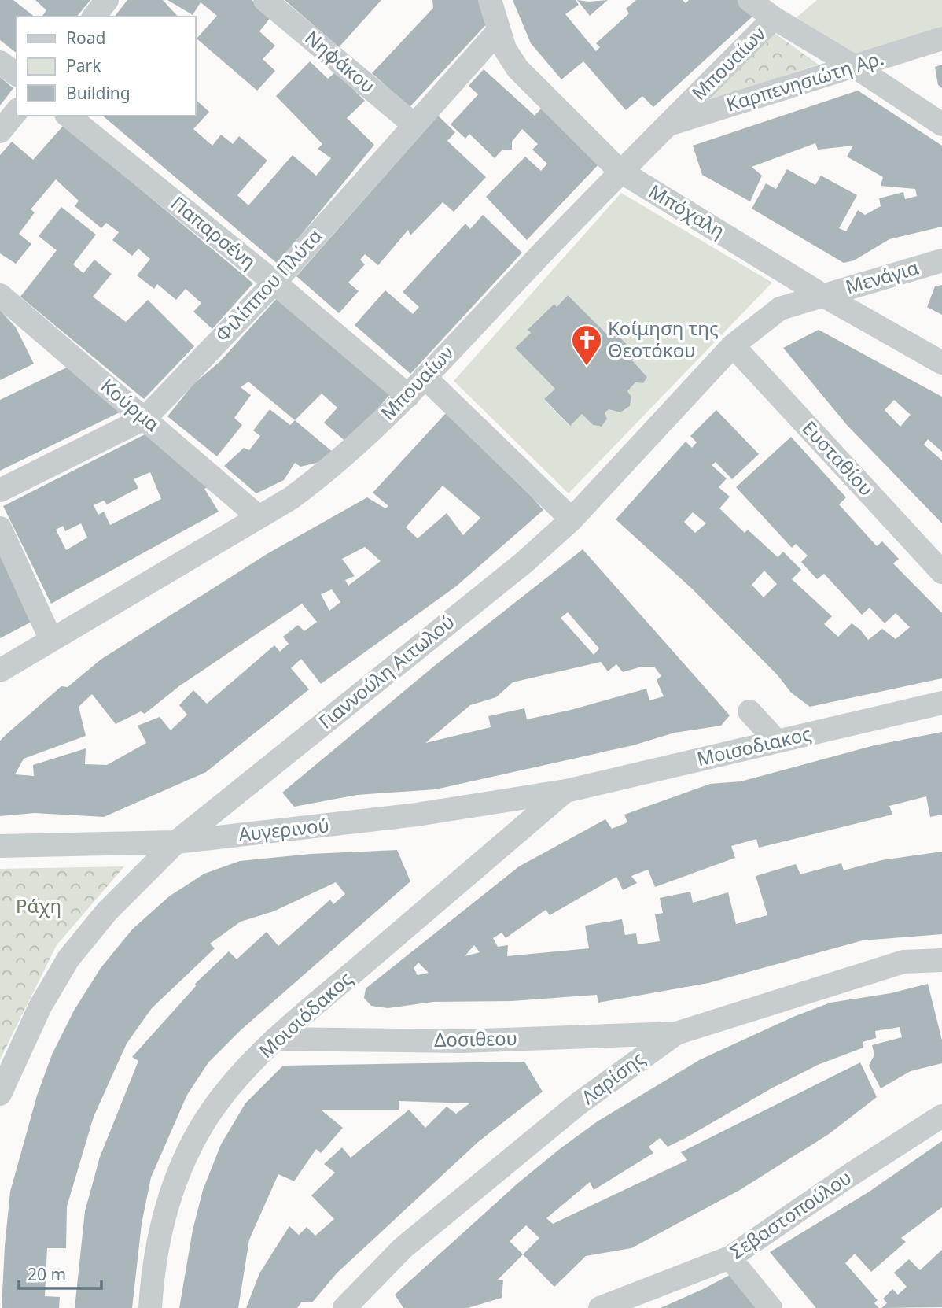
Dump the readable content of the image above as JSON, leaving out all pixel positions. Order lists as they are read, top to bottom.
{
  "streets": {
    "street": [
      "Νηφάκου",
      "Μπουαίων",
      "Καρπενησιώτη Αρ.",
      "Μπόχαλη",
      "Παπαρσένη",
      "Μενάγια",
      "Φιλίππου Πλύτα",
      "Κούρμα",
      "Ευσταθίου",
      "Γιαννούλη Αιτωλού",
      "Μοισοδιακος",
      "Αυγερινού",
      "Μοισιόδακος",
      "Δοσιθεου",
      "Λαρίσης",
      "Σεβαστοπούλου"
    ]
  },
  "crossings": [
    ["Νηφάκου", "Φιλίππου Πλύτα"],
    ["Μπουαίων", "Καρπενησιώτη Αρ."],
    ["Μπουαίων", "Μπόχαλη"],
    ["Μπουαίων", "Παπαρσένη"],
    ["Μπουαίων", "Κούρμα"],
    ["Μπόχαλη", "Μενάγια"],
    ["Μπόχαλη", "Φιλίππου Πλύτα"],
    ["Μπόχαλη", "Γιαννούλη Αιτωλού"],
    ["Παπαρσένη", "Φιλίππου Πλύτα"],
    ["Μενάγια", "Γιαννούλη Αιτωλού"],
    ["Φιλίππου Πλύτα", "Κούρμα"],
    ["Ευσταθίου", "Γιαννούλη Αιτωλού"],
    ["Γιαννούλη Αιτωλού", "Αυγερινού"],
    ["Μοισοδιακος", "Αυγερινού"],
    ["Μοισοδιακος", "Μοισιόδακος"],
    ["Αυγερινού", "Μοισιόδακος"],
    ["Μοισιόδακος", "Δοσιθεου"],
    ["Δοσιθεου", "Λαρίσης"]
  ],
  "parks": ["Ράχη"],
  "places": {
    "church": ["Κοίμηση της Θεοτόκου"]
  },
  "legend": ["Road", "Park", "Building"],
  "scale_bar": "20 m"
}
